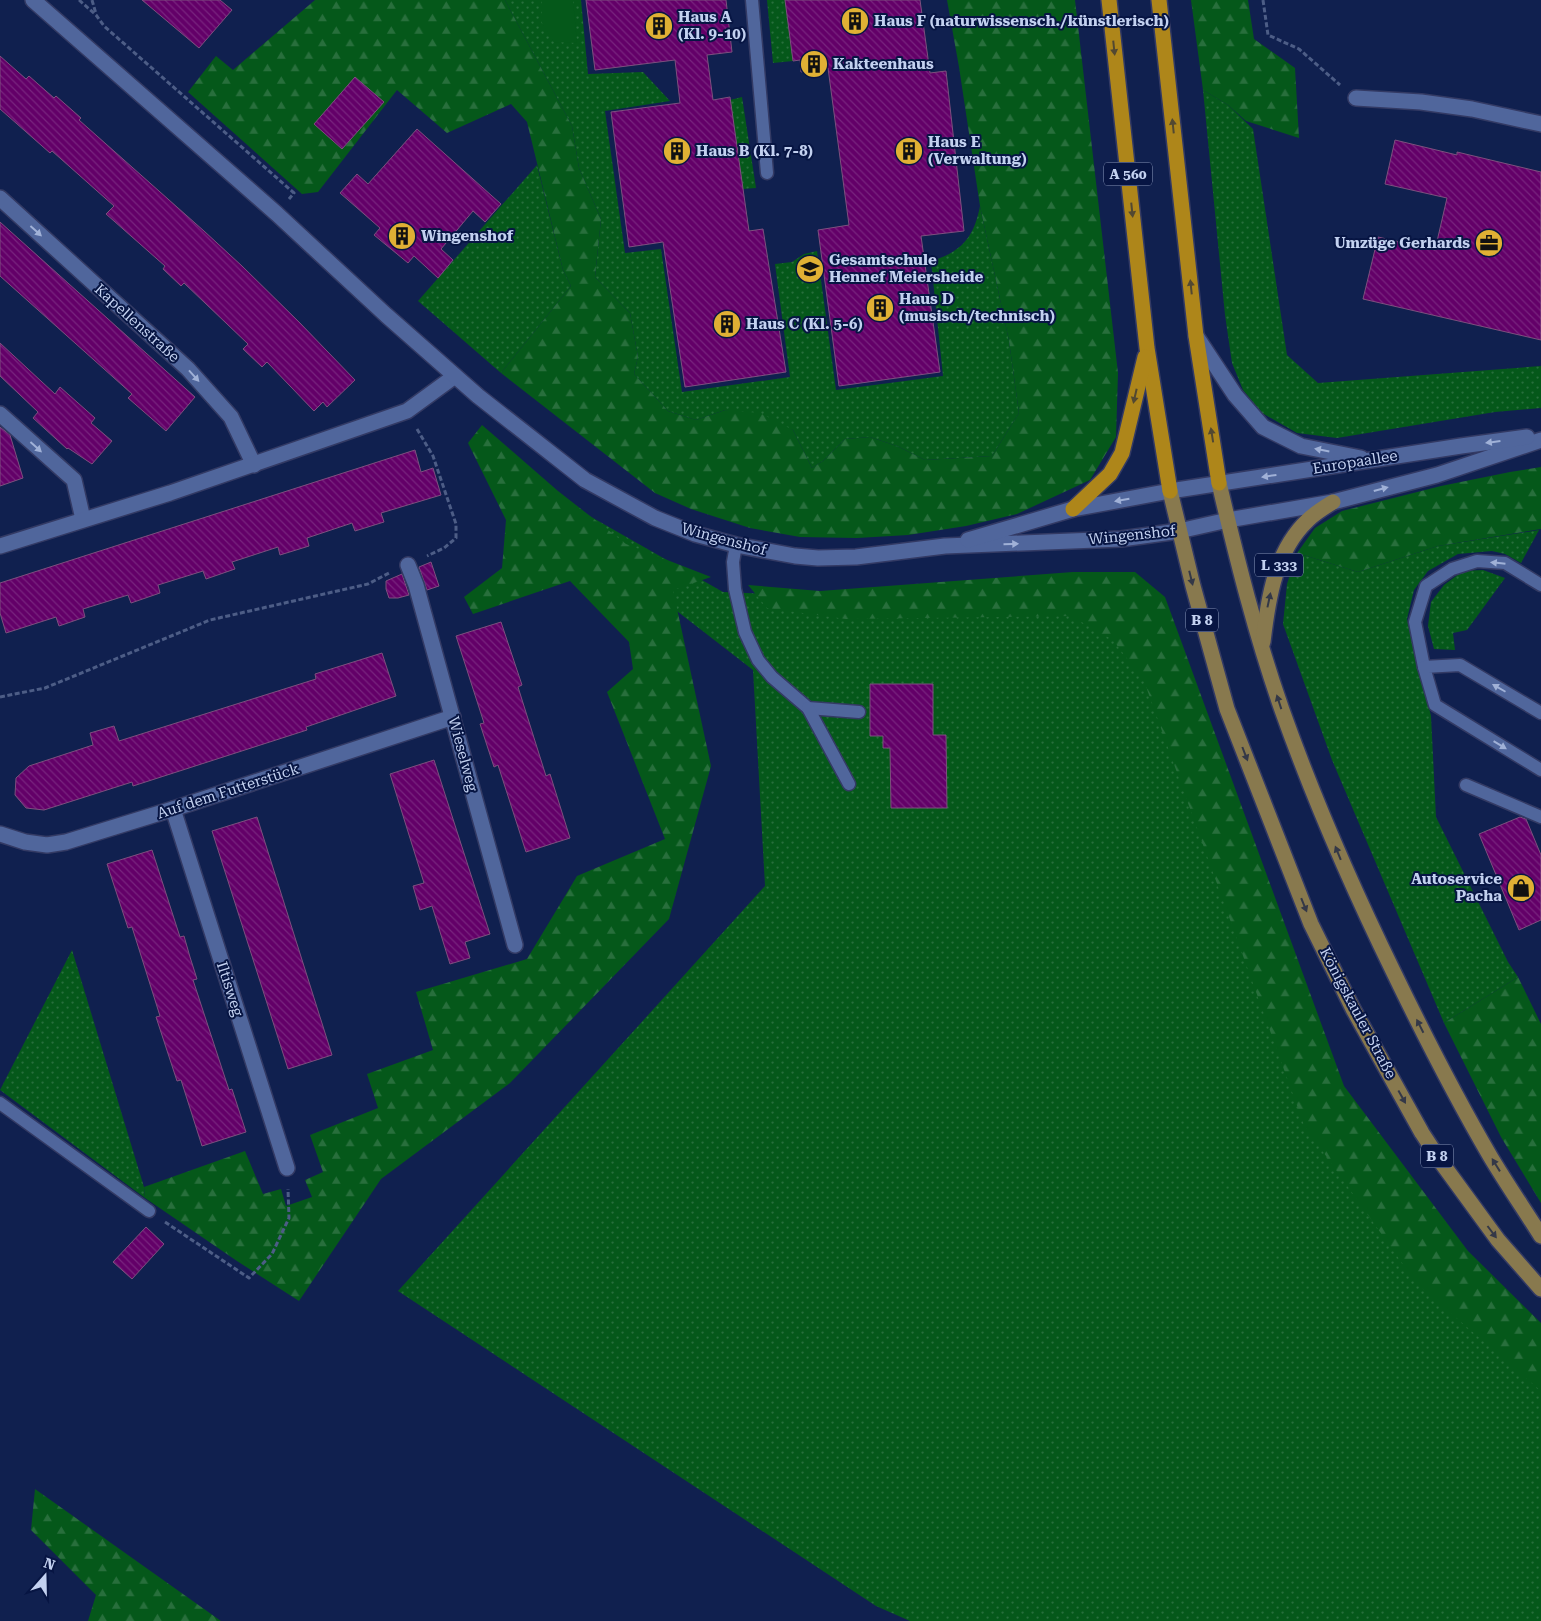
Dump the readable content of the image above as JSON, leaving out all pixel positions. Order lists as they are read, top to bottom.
{
  "streets": {
    "highway": ["A 560"],
    "main road": [
      "Kapellenstraße",
      "Europaallee",
      "Wingenshof",
      "L 333",
      "B 8",
      "Wieselweg",
      "Auf dem Futterstück",
      "Iltisweg",
      "Königskauler Straße"
    ]
  },
  "crossings": [
    ["A 560", "Europaallee"],
    ["A 560", "Wingenshof"],
    ["A 560", "B 8"],
    ["Europaallee", "Wingenshof"],
    ["Europaallee", "L 333"],
    ["Europaallee", "B 8"],
    ["Wingenshof", "B 8"],
    ["Wingenshof", "Königskauler Straße"],
    ["B 8", "Königskauler Straße"],
    ["Wieselweg", "Auf dem Futterstück"],
    ["Auf dem Futterstück", "Iltisweg"]
  ],
  "one_way": ["Kapellenstraße"],
  "places": {
    "building": [
      "Haus F (naturwissensch./künstlerisch)",
      "Haus A (Kl. 9-10)",
      "Kakteenhaus",
      "Haus B (Kl. 7-8)",
      "Haus E (Verwaltung)",
      "Wingenshof",
      "Haus D (musisch/technisch)",
      "Haus C (Kl. 5-6)"
    ],
    "office": ["Umzüge Gerhards"],
    "school or university": ["Gesamtschule Hennef Meiersheide"],
    "shop": ["Autoservice Pacha"]
  },
  "north": "top"
}
